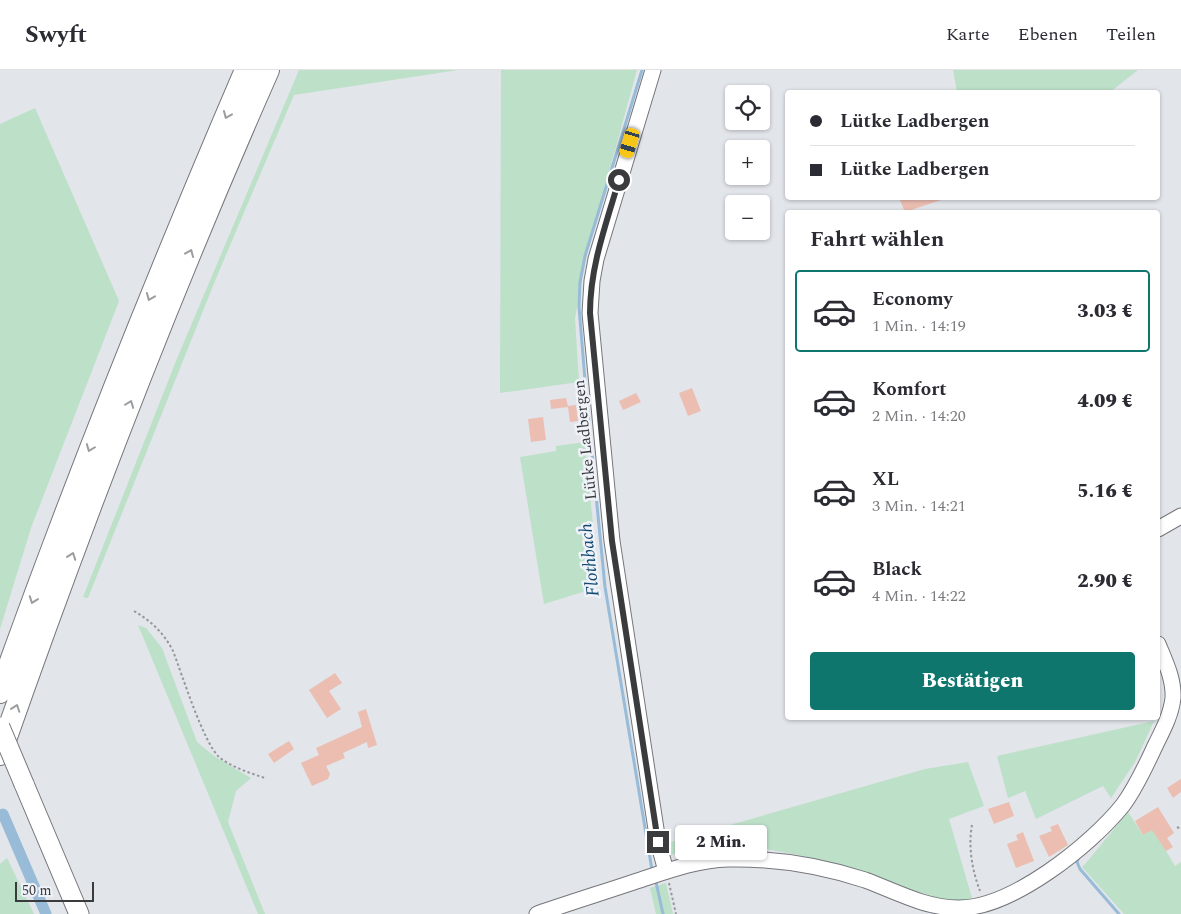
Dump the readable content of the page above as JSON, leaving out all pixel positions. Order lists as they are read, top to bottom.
{
  "streets": {
    "street": ["Lütke Ladbergen"]
  },
  "water": ["Flothbach"],
  "scale_bar": "50 m",
  "page": {
    "header": "Swyft",
    "nav": ["Karte", "Ebenen", "Teilen"],
    "map_buttons": ["+", "−"],
    "banner": ["Lütke Ladbergen", "Lütke Ladbergen"],
    "heading": "Fahrt wählen",
    "list": [
      {
        "name": "Economy",
        "note": "1 Min. · 14:19",
        "value": "3.03 €"
      },
      {
        "name": "Komfort",
        "note": "2 Min. · 14:20",
        "value": "4.09 €"
      },
      {
        "name": "XL",
        "note": "3 Min. · 14:21",
        "value": "5.16 €"
      },
      {
        "name": "Black",
        "note": "4 Min. · 14:22",
        "value": "2.90 €"
      }
    ],
    "buttons": "Bestätigen",
    "bubble": "2 Min.",
    "scale": "50 m"
  }
}
